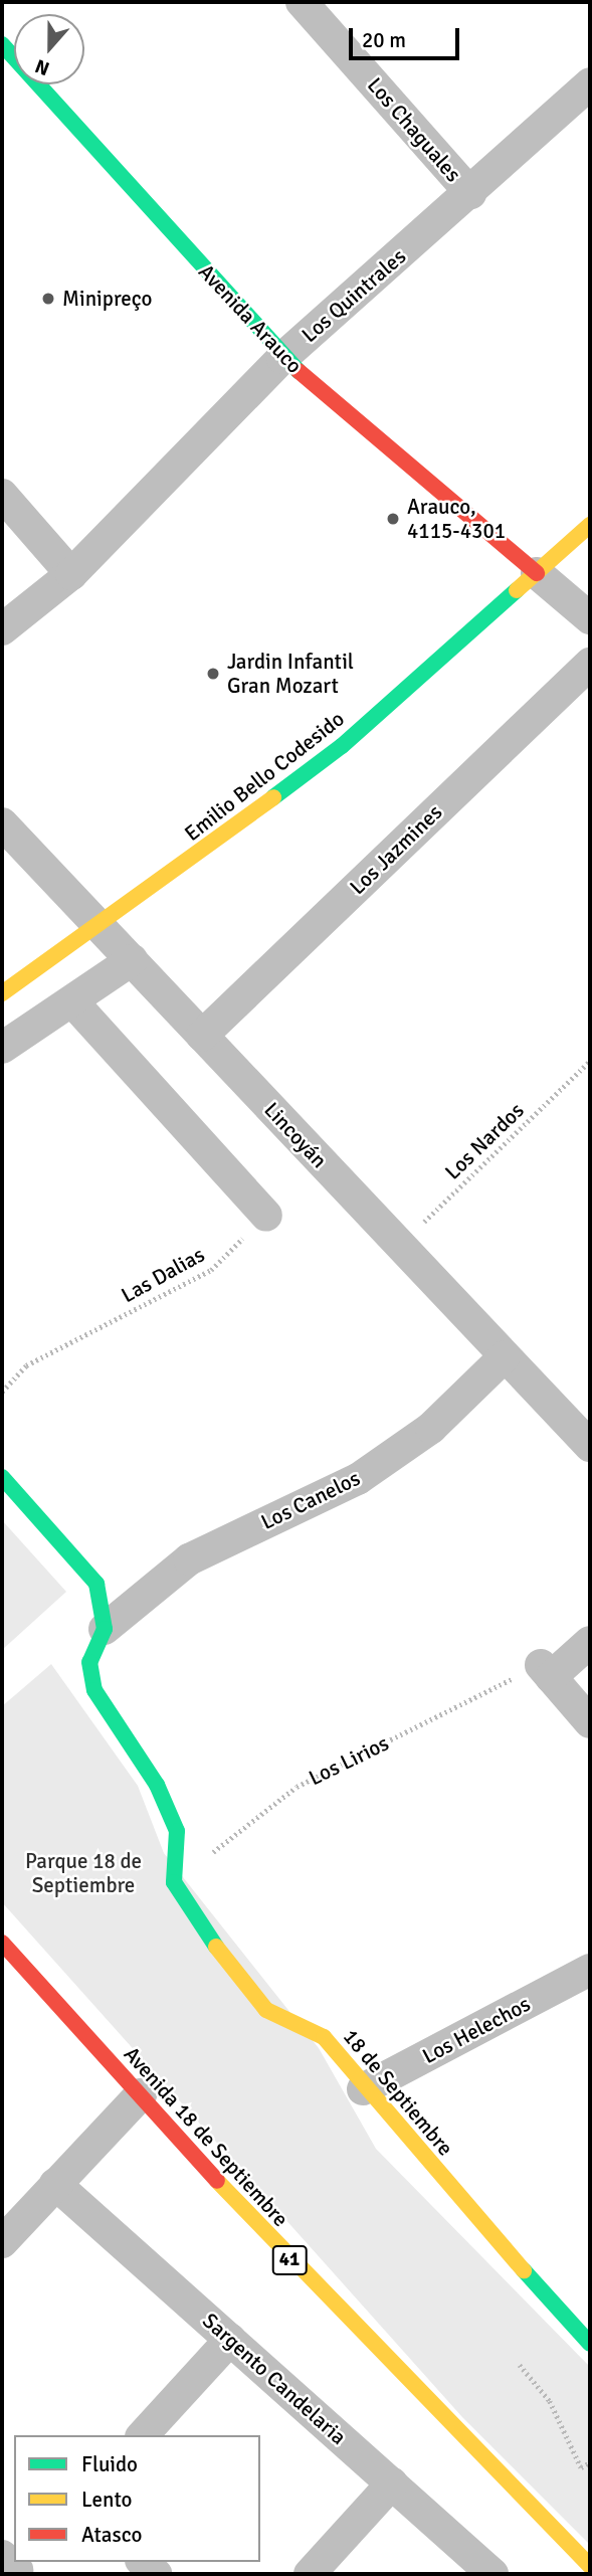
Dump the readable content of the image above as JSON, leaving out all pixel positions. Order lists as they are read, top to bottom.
{
  "streets": {
    "street": [
      "Los Chaguales",
      "Los Quintrales",
      "Avenida Arauco",
      "Emilio Bello Codesido",
      "Los Jazmines",
      "Lincoyán",
      "Los Canelos",
      "Los Helechos",
      "18 de Septiembre",
      "Avenida 18 de Septiembre",
      "41",
      "Sargento Candelaria"
    ],
    "path": ["Los Nardos", "Las Dalias", "Los Lirios"]
  },
  "crossings": [
    ["Los Chaguales", "Los Quintrales"],
    ["Los Quintrales", "Avenida Arauco"],
    ["Avenida Arauco", "Emilio Bello Codesido"],
    ["Emilio Bello Codesido", "Lincoyán"],
    ["Los Jazmines", "Lincoyán"],
    ["Lincoyán", "Los Nardos"],
    ["Lincoyán", "Los Canelos"],
    ["Los Lirios", "18 de Septiembre"],
    ["Los Helechos", "18 de Septiembre"]
  ],
  "parks": ["Parque 18 de Septiembre"],
  "places": ["Minipreço", "Arauco, 4115-4301", "Jardin Infantil Gran Mozart"],
  "legend": ["Fluido", "Lento", "Atasco"],
  "scale_bar": "20 m",
  "north": "bottom"
}
